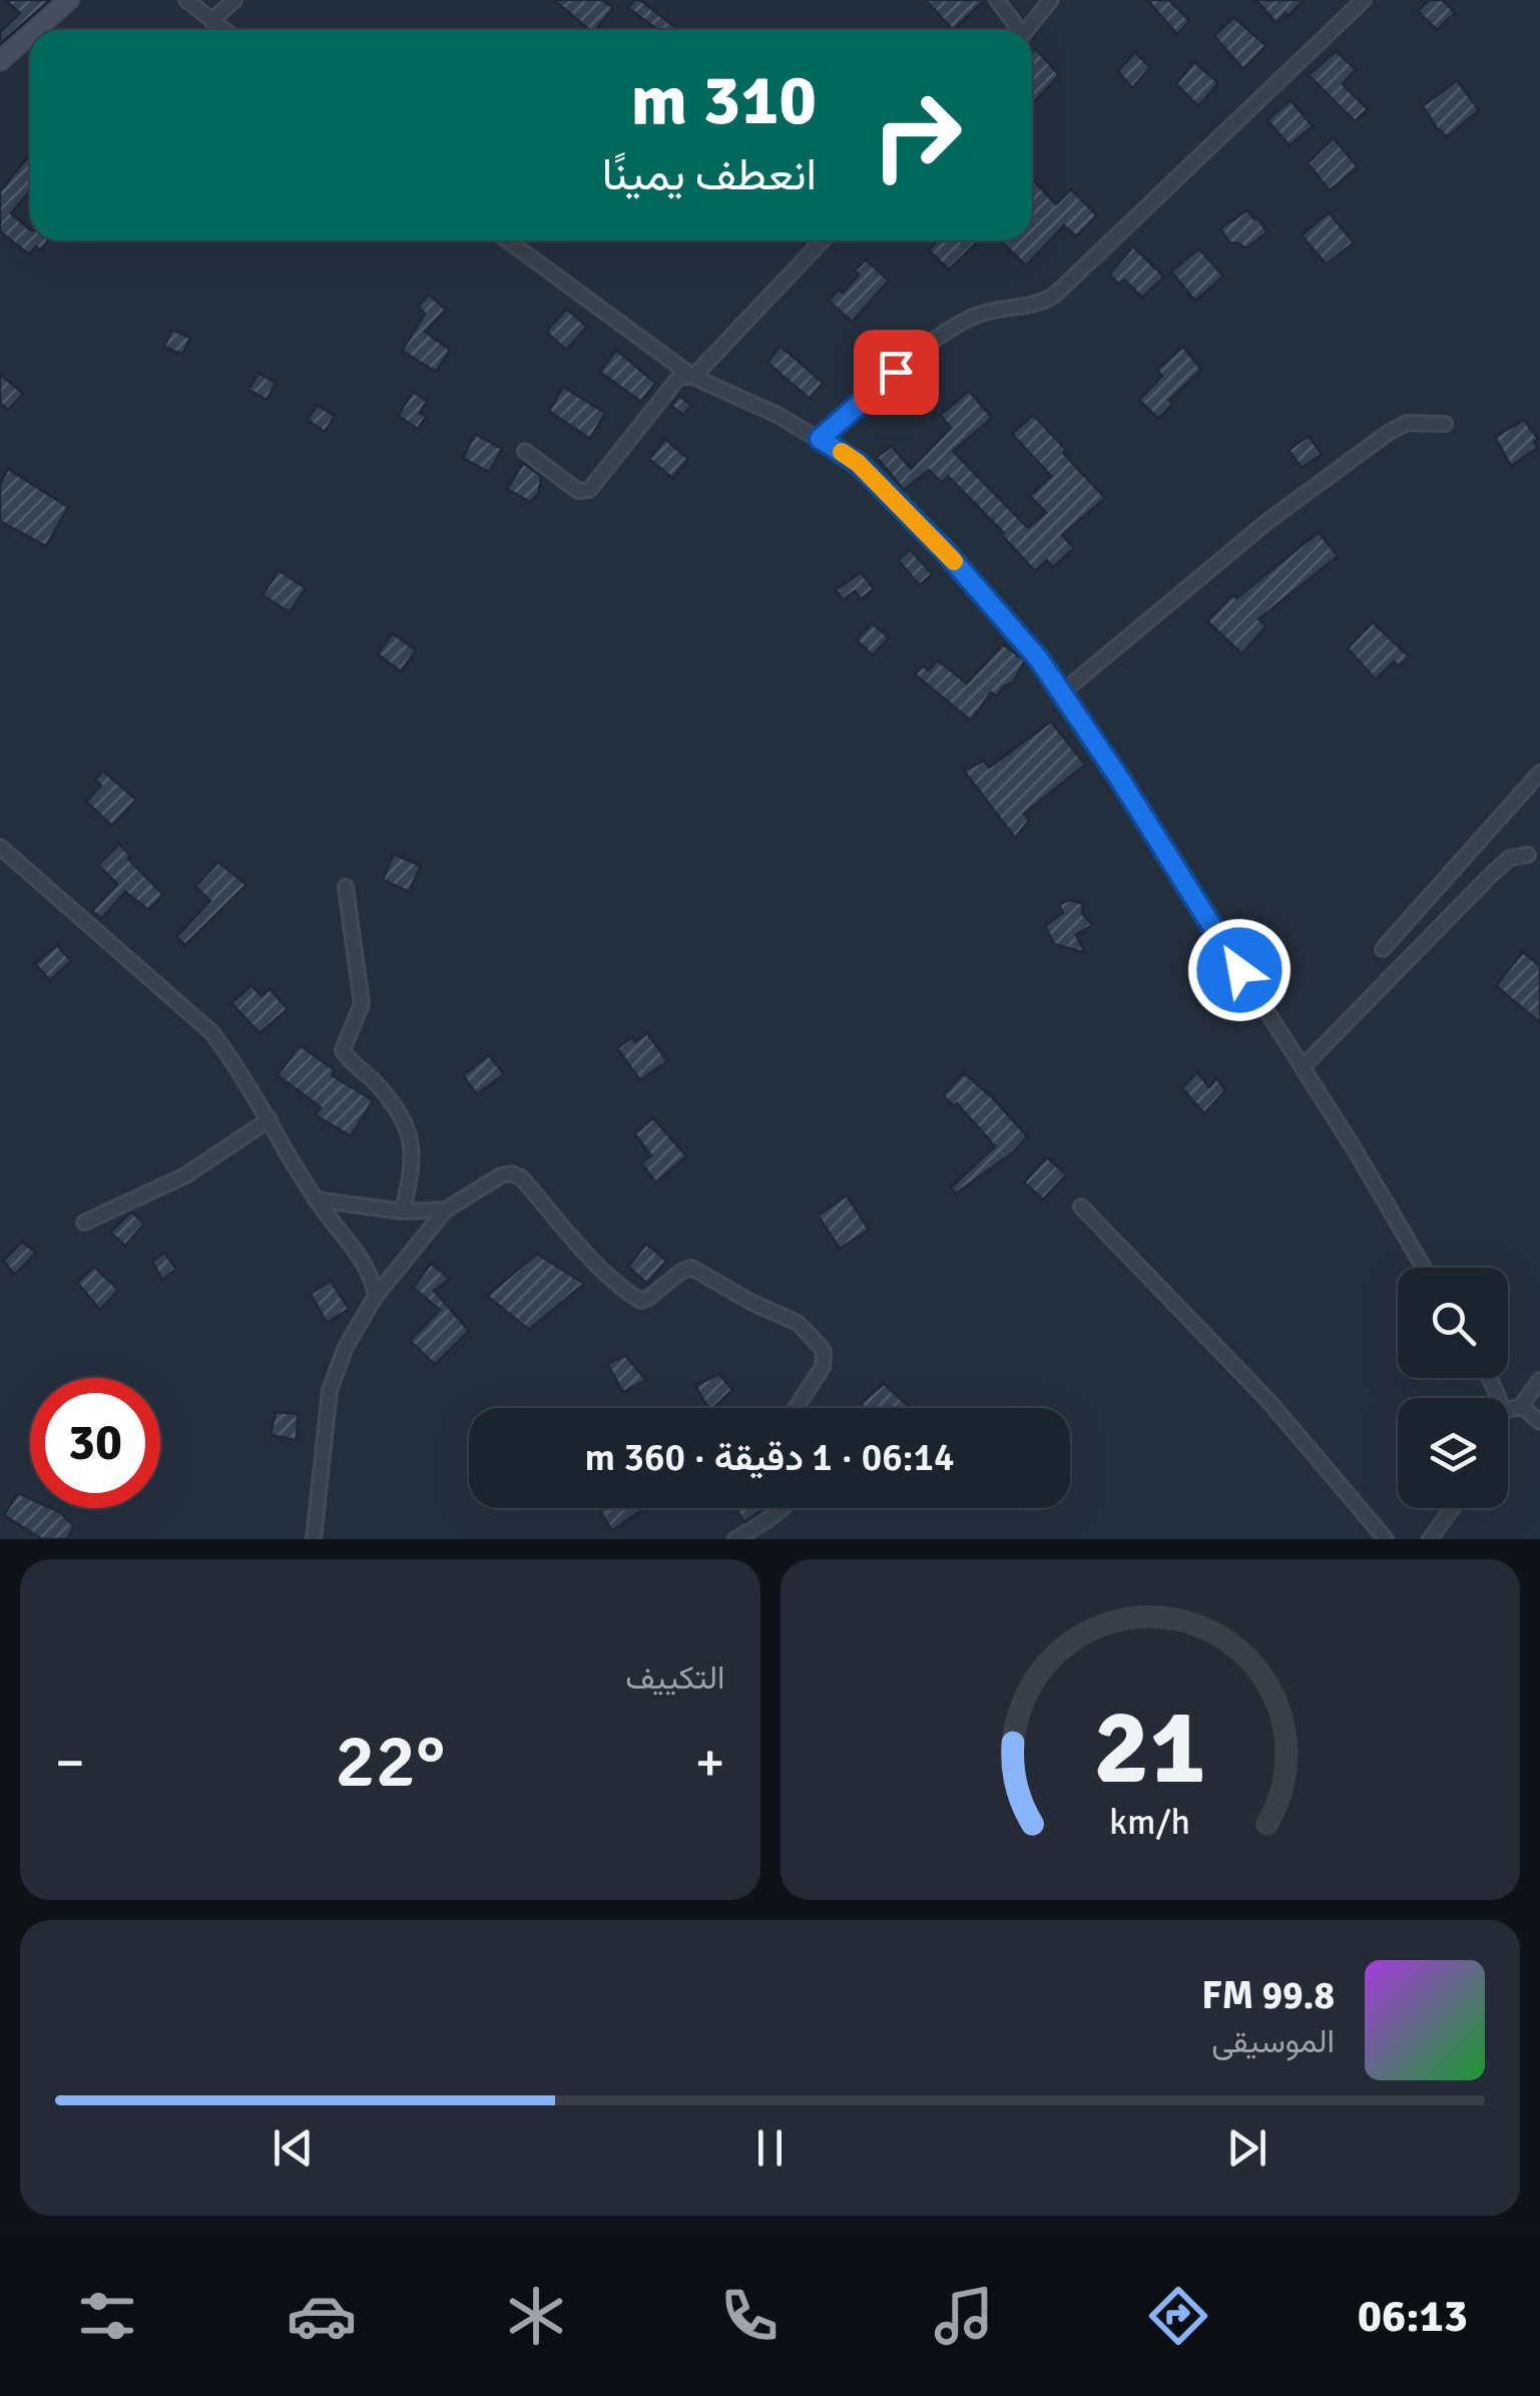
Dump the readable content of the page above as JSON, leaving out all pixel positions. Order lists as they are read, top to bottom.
{
  "page": {
    "turn": ["310 m", "انعطف يمينًا"],
    "limit": "30",
    "trip": "06:14 · 1 دقيقة · 360 m",
    "tile": "التكييف",
    "heat": ["−", "22°", "+"],
    "song": ["99.8 FM", "الموسيقى"],
    "tabs": "06:13",
    "gauge": ["21", "km/h"]
  }
}
